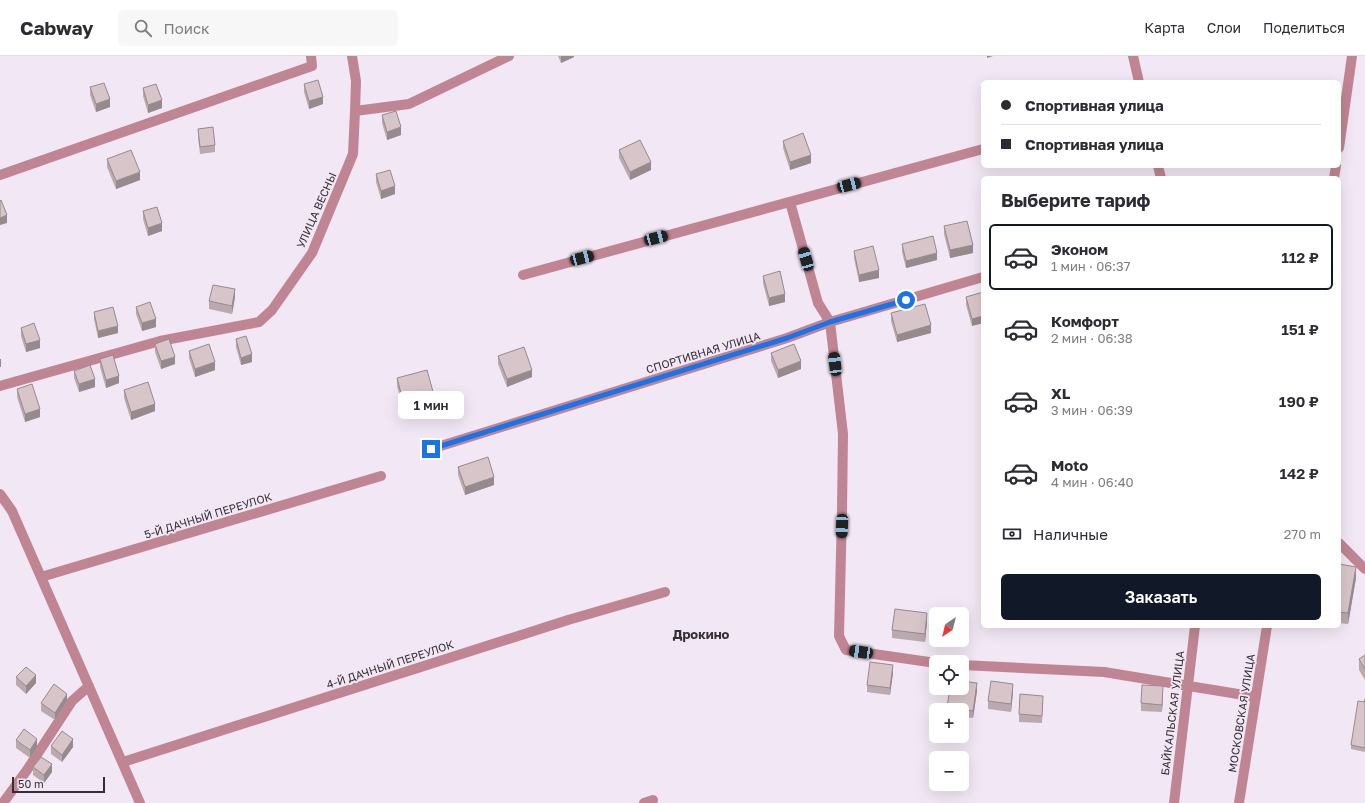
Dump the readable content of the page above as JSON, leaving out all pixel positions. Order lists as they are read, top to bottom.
{
  "streets": {
    "street": [
      "УЛИЦА ВЕСНЫ",
      "СПОРТИВНАЯ УЛИЦА",
      "5-Й ДАЧНЫЙ ПЕРЕУЛОК",
      "4-Й ДАЧНЫЙ ПЕРЕУЛОК",
      "БАЙКАЛЬСКАЯ УЛИЦА",
      "МОСКОВСКАЯ УЛИЦА"
    ]
  },
  "districts": ["Дрокино"],
  "scale_bar": "50 m",
  "north": "bottom left",
  "page": {
    "header": "Cabway",
    "search": "Поиск",
    "nav": ["Карта", "Слои", "Поделиться"],
    "banner": ["Спортивная улица", "Спортивная улица"],
    "heading": "Выберите тариф",
    "list": [
      {
        "name": "Эконом",
        "note": "1 мин · 06:37",
        "value": "112 ₽"
      },
      {
        "name": "Комфорт",
        "note": "2 мин · 06:38",
        "value": "151 ₽"
      },
      {
        "name": "XL",
        "note": "3 мин · 06:39",
        "value": "190 ₽"
      },
      {
        "name": "Moto",
        "note": "4 мин · 06:40",
        "value": "142 ₽"
      }
    ],
    "bubble": "1 мин",
    "pay": ["Наличные", "270 m"],
    "buttons": "Заказать",
    "map_buttons": ["+", "−"],
    "scale": "50 m"
  }
}
